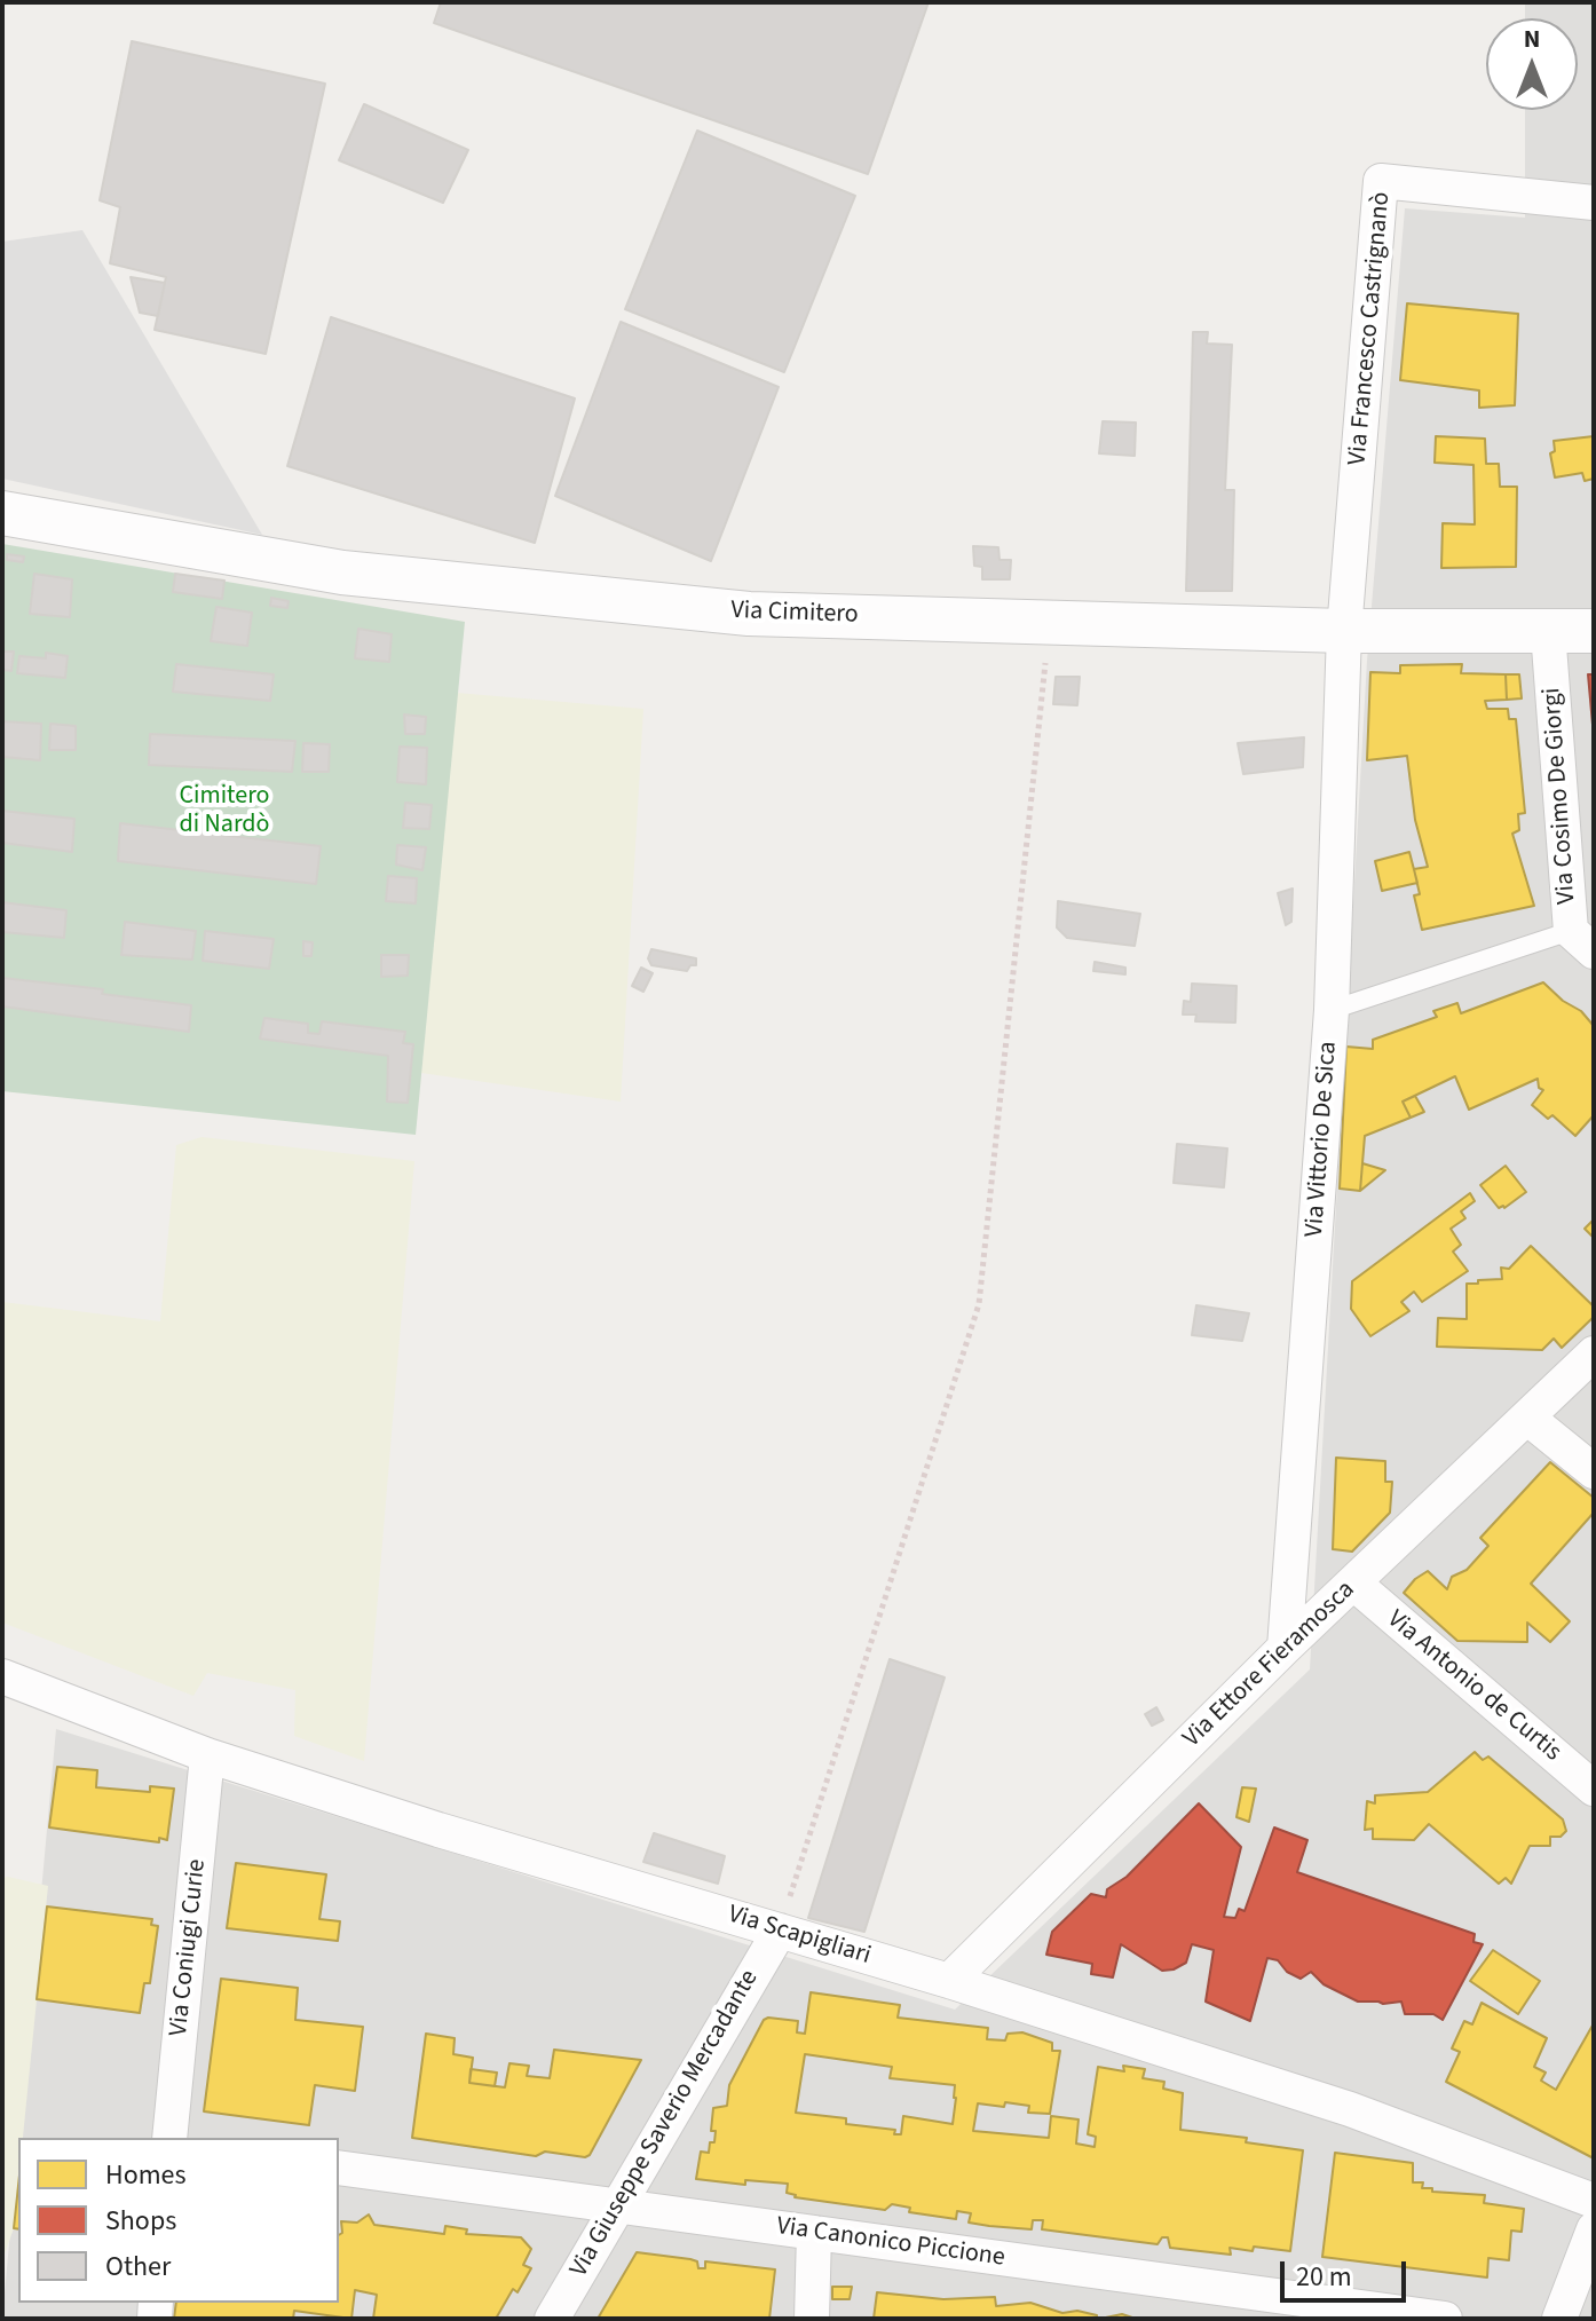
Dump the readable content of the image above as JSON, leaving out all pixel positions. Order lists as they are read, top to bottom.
{
  "streets": {
    "street": [
      "Via Francesco Castrignanò",
      "Via Cimitero",
      "Via Cosimo De Giorgi",
      "Via Vittorio De Sica",
      "Via Ettore Fieramosca",
      "Via Antonio de Curtis",
      "Via Scapigliari",
      "Via Coniugi Curie",
      "Via Giuseppe Saverio Mercadante",
      "Via Canonico Piccione"
    ]
  },
  "crossings": [
    ["Via Francesco Castrignanò", "Via Cimitero"],
    ["Via Francesco Castrignanò", "Via Vittorio De Sica"],
    ["Via Cimitero", "Via Cosimo De Giorgi"],
    ["Via Cimitero", "Via Vittorio De Sica"],
    ["Via Vittorio De Sica", "Via Ettore Fieramosca"],
    ["Via Ettore Fieramosca", "Via Antonio de Curtis"],
    ["Via Ettore Fieramosca", "Via Scapigliari"],
    ["Via Scapigliari", "Via Coniugi Curie"],
    ["Via Scapigliari", "Via Giuseppe Saverio Mercadante"],
    ["Via Giuseppe Saverio Mercadante", "Via Canonico Piccione"]
  ],
  "parks": ["Cimitero di Nardò"],
  "legend": ["Homes", "Shops", "Other"],
  "scale_bar": "20 m",
  "north": "top"
}
